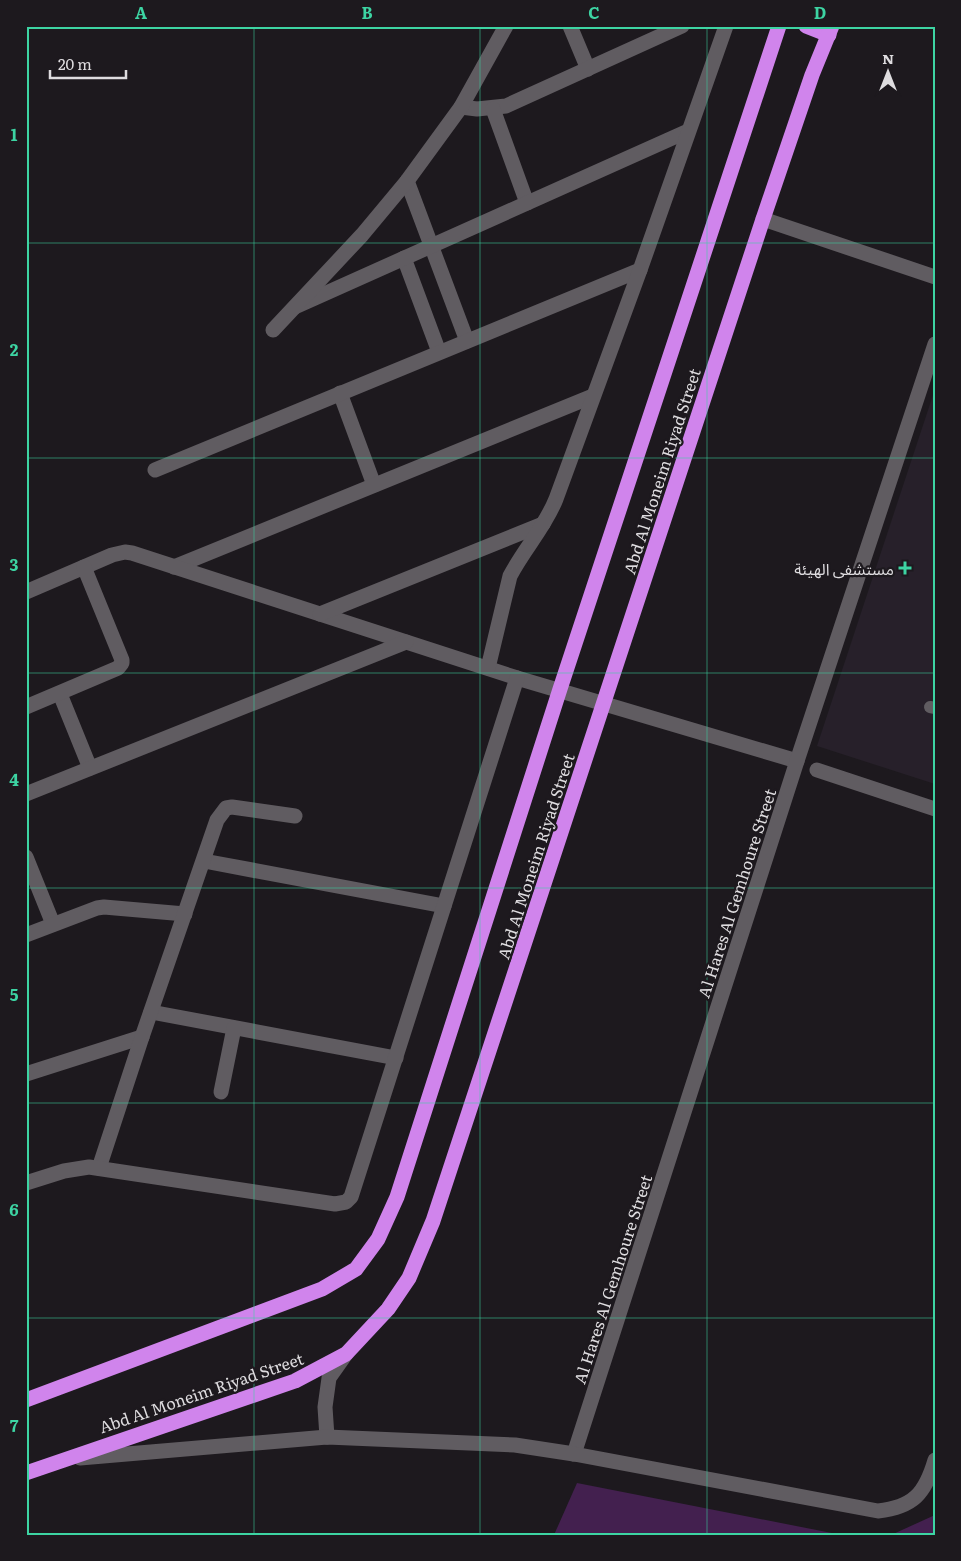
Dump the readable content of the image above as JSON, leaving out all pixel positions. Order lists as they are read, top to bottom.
{
  "streets": {
    "highway": ["Abd Al Moneim Riyad Street"],
    "street": ["Al Hares Al Gemhoure Street"]
  },
  "places": {
    "health": ["مستشفى الهيئة"]
  },
  "scale_bar": "20 m",
  "north": "top",
  "grid": {
    "columns": [
      "A",
      "B",
      "C",
      "D"
    ],
    "rows": [
      "1",
      "2",
      "3",
      "4",
      "5",
      "6",
      "7"
    ]
  }
}
